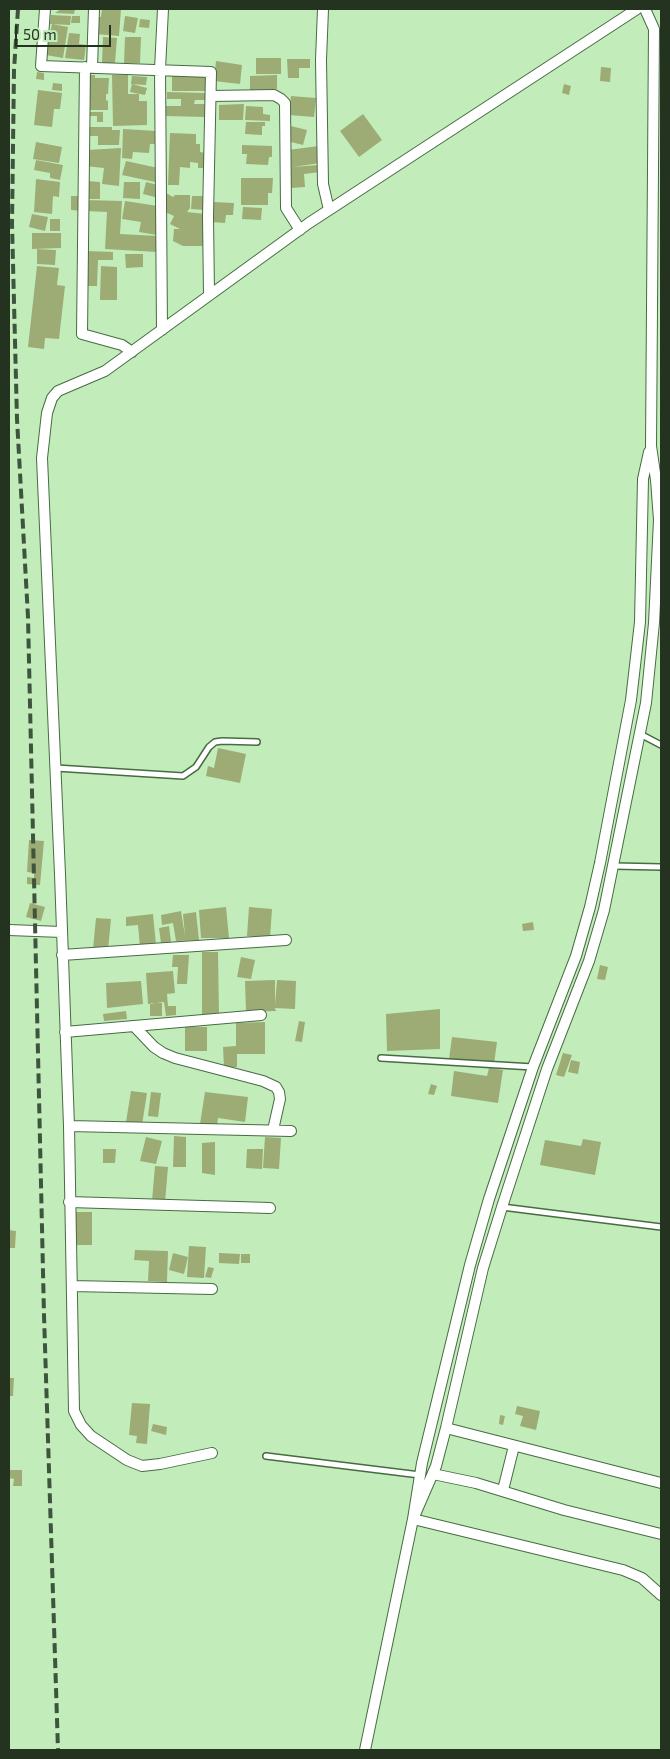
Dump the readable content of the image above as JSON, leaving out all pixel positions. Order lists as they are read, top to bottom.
{
  "scale_bar": "50 m"
}
